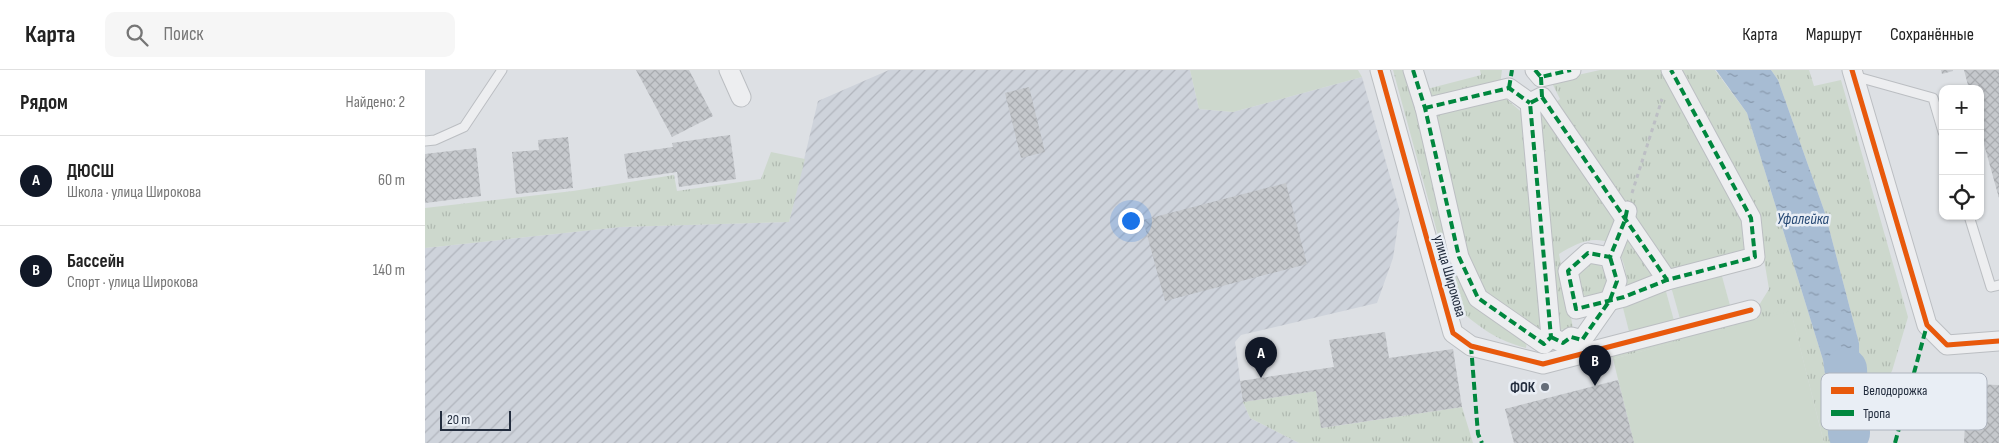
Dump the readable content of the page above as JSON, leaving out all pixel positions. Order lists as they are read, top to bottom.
{
  "streets": {
    "street": ["улица Широкова"]
  },
  "water": ["Уфалейка"],
  "places": ["ФОК"],
  "legend": ["Велодорожка", "Тропа"],
  "scale_bar": "20 m",
  "page": {
    "header": "Карта",
    "search": "Поиск",
    "nav": ["Карта", "Маршрут", "Сохранённые"],
    "heading": ["Рядом", "Найдено: 2"],
    "map_buttons": ["+", "−"],
    "list": [
      {
        "mark": "A",
        "name": "ДЮСШ",
        "note": "Школа · улица Широкова",
        "value": "60 m"
      },
      {
        "mark": "B",
        "name": "Бассейн",
        "note": "Спорт · улица Широкова",
        "value": "140 m"
      }
    ],
    "pins": ["A", "B"],
    "scale": "20 m"
  }
}
